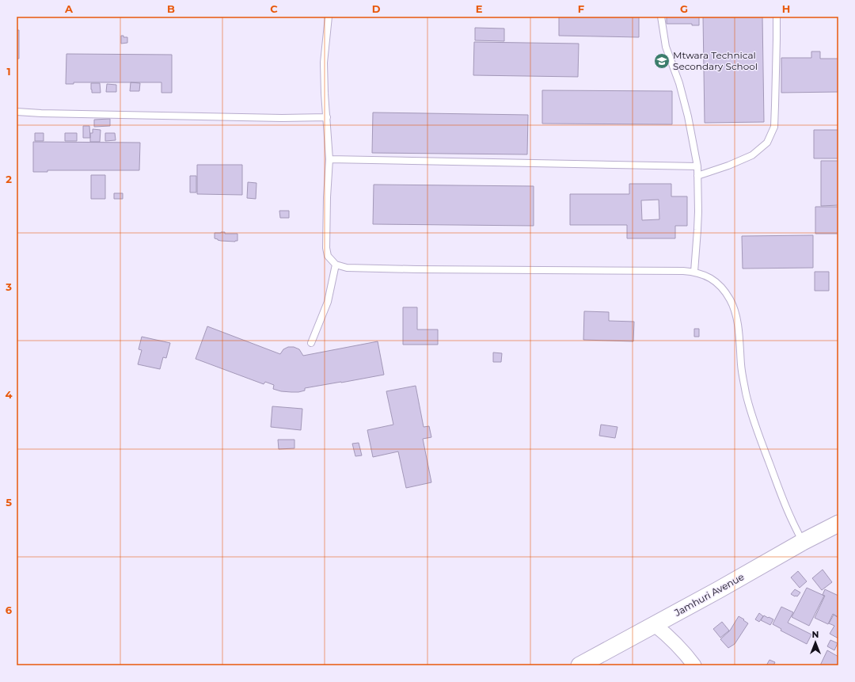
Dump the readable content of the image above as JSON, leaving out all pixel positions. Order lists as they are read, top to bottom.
{
  "streets": {
    "street": ["Jamhuri Avenue"]
  },
  "places": {
    "school or university": ["Mtwara Technical Secondary School"]
  },
  "north": "top",
  "grid": {
    "columns": [
      "A",
      "B",
      "C",
      "D",
      "E",
      "F",
      "G",
      "H"
    ],
    "rows": [
      "1",
      "2",
      "3",
      "4",
      "5",
      "6"
    ]
  }
}
